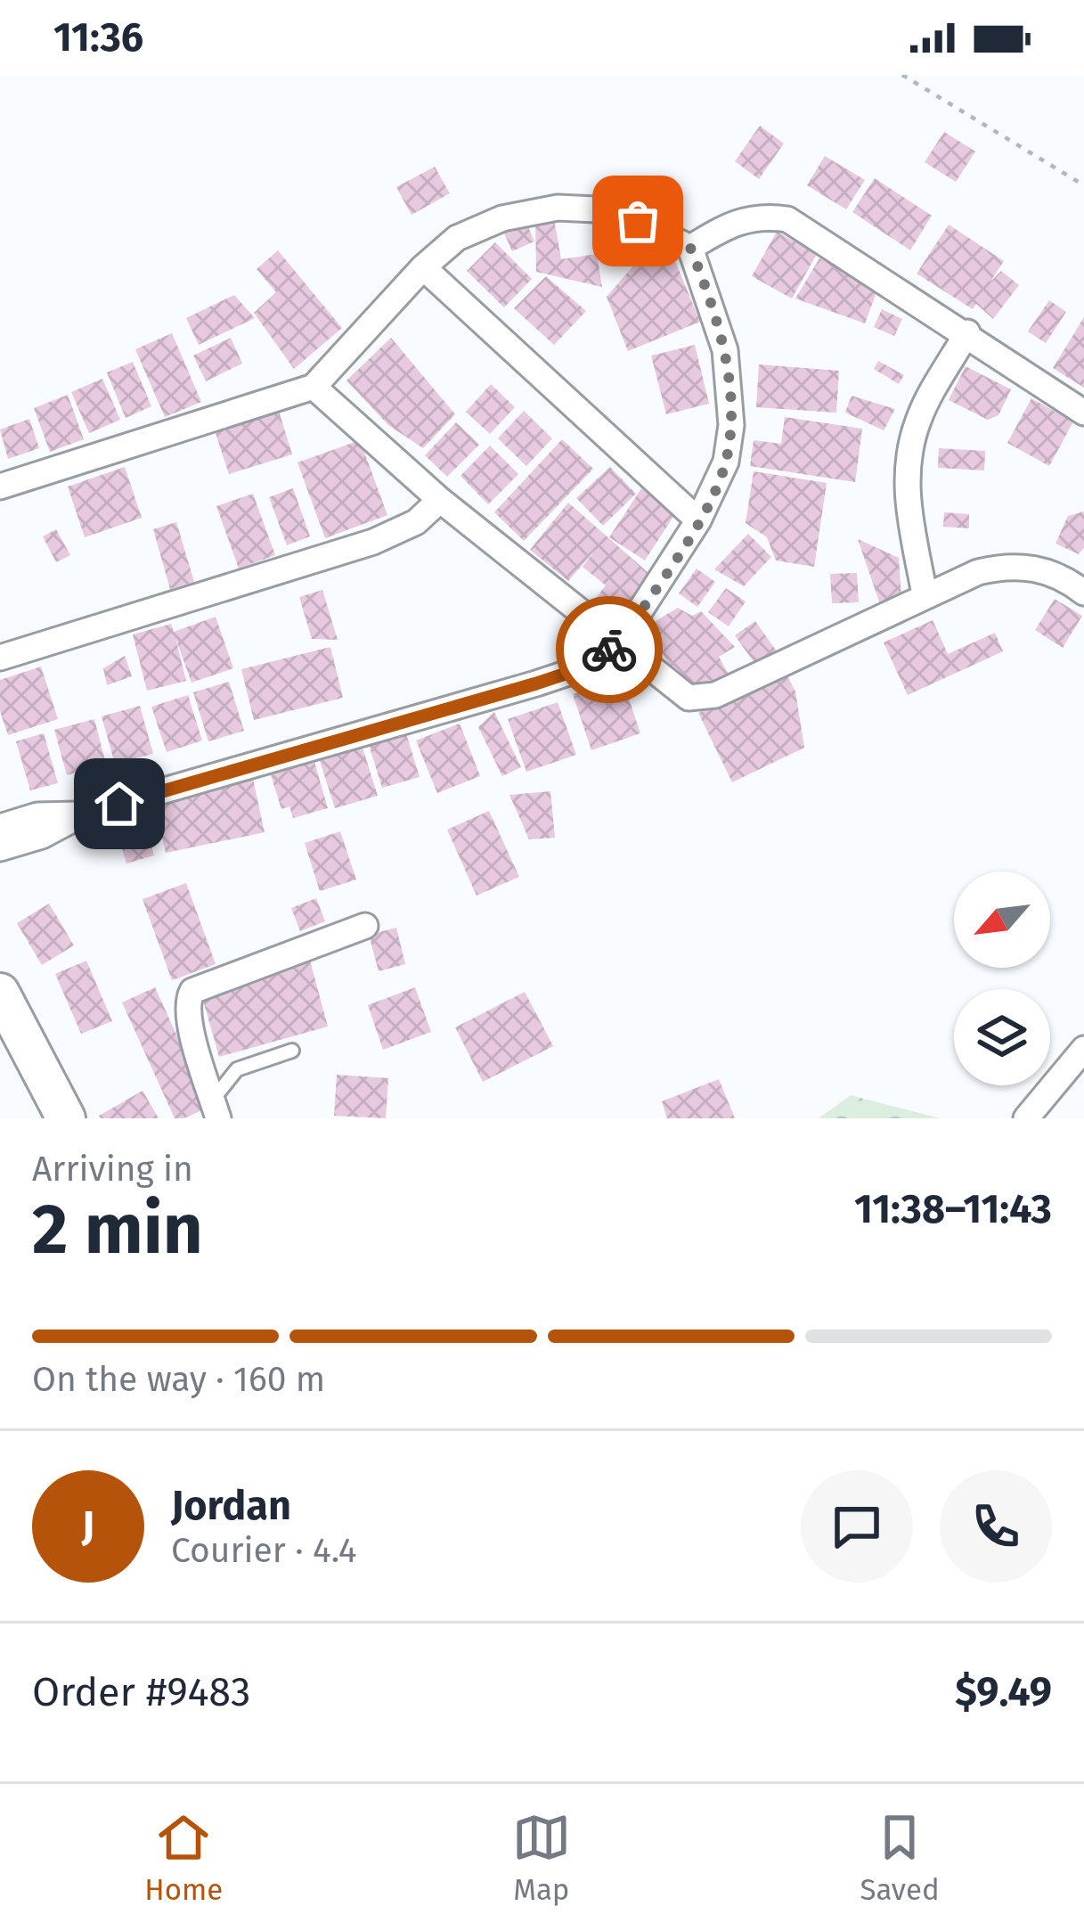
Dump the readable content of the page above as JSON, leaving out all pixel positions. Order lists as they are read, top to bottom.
{
  "north": "bottom left",
  "page": {
    "status": "11:36",
    "heading": ["2 min", "Arriving in", "11:38–11:43"],
    "panel": [
      "Jordan",
      "Courier · 4.4",
      "Order #9483",
      "$9.49"
    ],
    "bar": "On the way · 160 m",
    "round": "J",
    "tabs": ["Home", "Map", "Saved"]
  }
}
